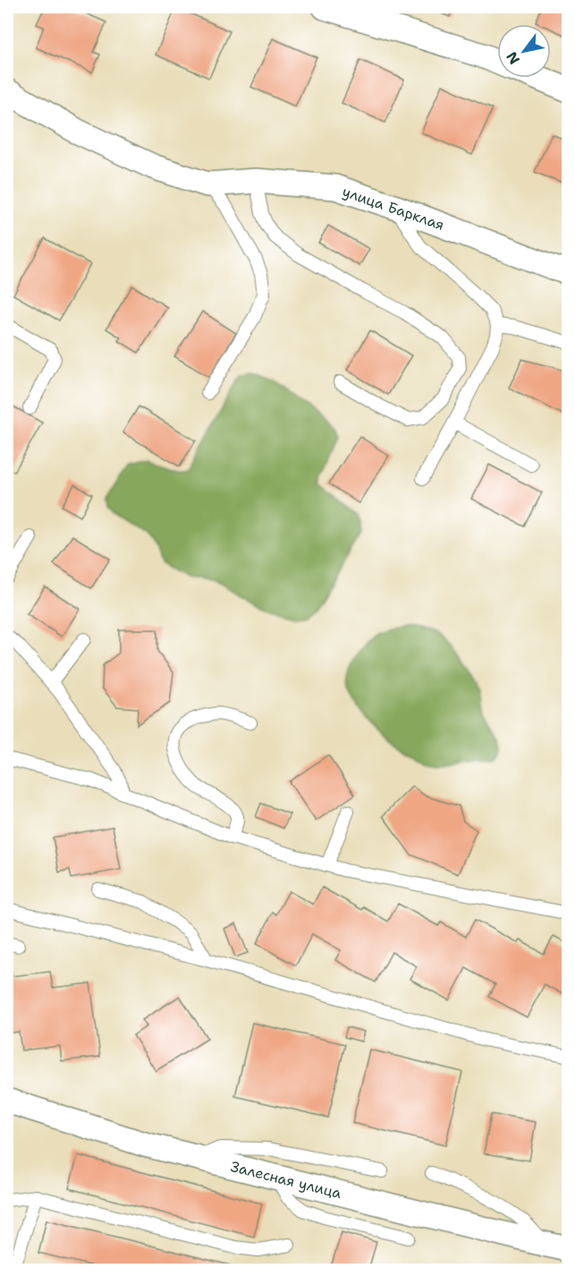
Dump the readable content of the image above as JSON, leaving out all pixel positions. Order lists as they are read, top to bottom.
{
  "streets": {
    "street": ["улица Барклая", "Залесная улица"]
  },
  "north": "bottom left"
}
